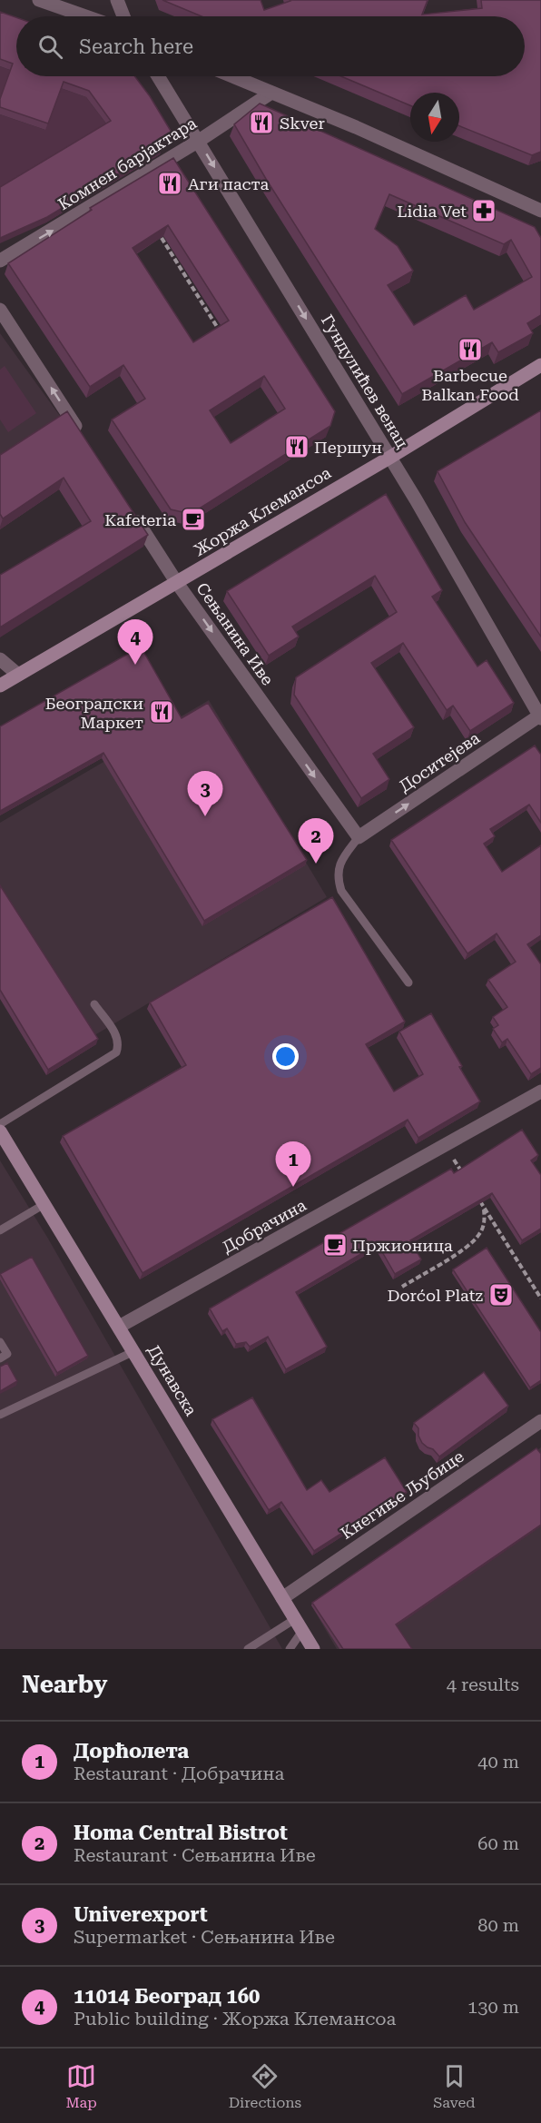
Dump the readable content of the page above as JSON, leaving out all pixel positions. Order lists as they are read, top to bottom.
{
  "streets": {
    "main road": ["Жоржа Клемансоа", "Дунавска"],
    "street": [
      "Комнен барјактара",
      "Гундулићев венац",
      "Сењанина Иве",
      "Доситејева",
      "Добрачина",
      "Кнегиње Љубице"
    ]
  },
  "crossings": [
    ["Комнен барјактара", "Гундулићев венац"],
    ["Гундулићев венац", "Жоржа Клемансоа"],
    ["Гундулићев венац", "Доситејева"],
    ["Жоржа Клемансоа", "Сењанина Иве"],
    ["Сењанина Иве", "Доситејева"],
    ["Добрачина", "Дунавска"],
    ["Дунавска", "Кнегиње Љубице"]
  ],
  "one_way": [
    "Комнен барјактара",
    "Гундулићев венац",
    "Сењанина Иве",
    "Доситејева"
  ],
  "places": {
    "restaurant": [
      "Skver",
      "Аги паста",
      "Barbecue Balkan Food",
      "Першун",
      "Београдски Маркет"
    ],
    "pharmacy": ["Lidia Vet"],
    "cafe": ["Kafeteria", "Пржионица"],
    "theatre": ["Dorćol Platz"]
  },
  "north": "bottom",
  "page": {
    "search": "Search here",
    "pins": [
      "4",
      "3",
      "2",
      "1"
    ],
    "heading": ["Nearby", "4 results"],
    "list": [
      {
        "mark": "1",
        "name": "Дорћолета",
        "note": "Restaurant · Добрачина",
        "value": "40 m"
      },
      {
        "mark": "2",
        "name": "Homa Central Bistrot",
        "note": "Restaurant · Сењанина Иве",
        "value": "60 m"
      },
      {
        "mark": "3",
        "name": "Univerexport",
        "note": "Supermarket · Сењанина Иве",
        "value": "80 m"
      },
      {
        "mark": "4",
        "name": "11014 Београд 160",
        "note": "Public building · Жоржа Клемансоа",
        "value": "130 m"
      }
    ],
    "nav": ["Map", "Directions", "Saved"]
  }
}
